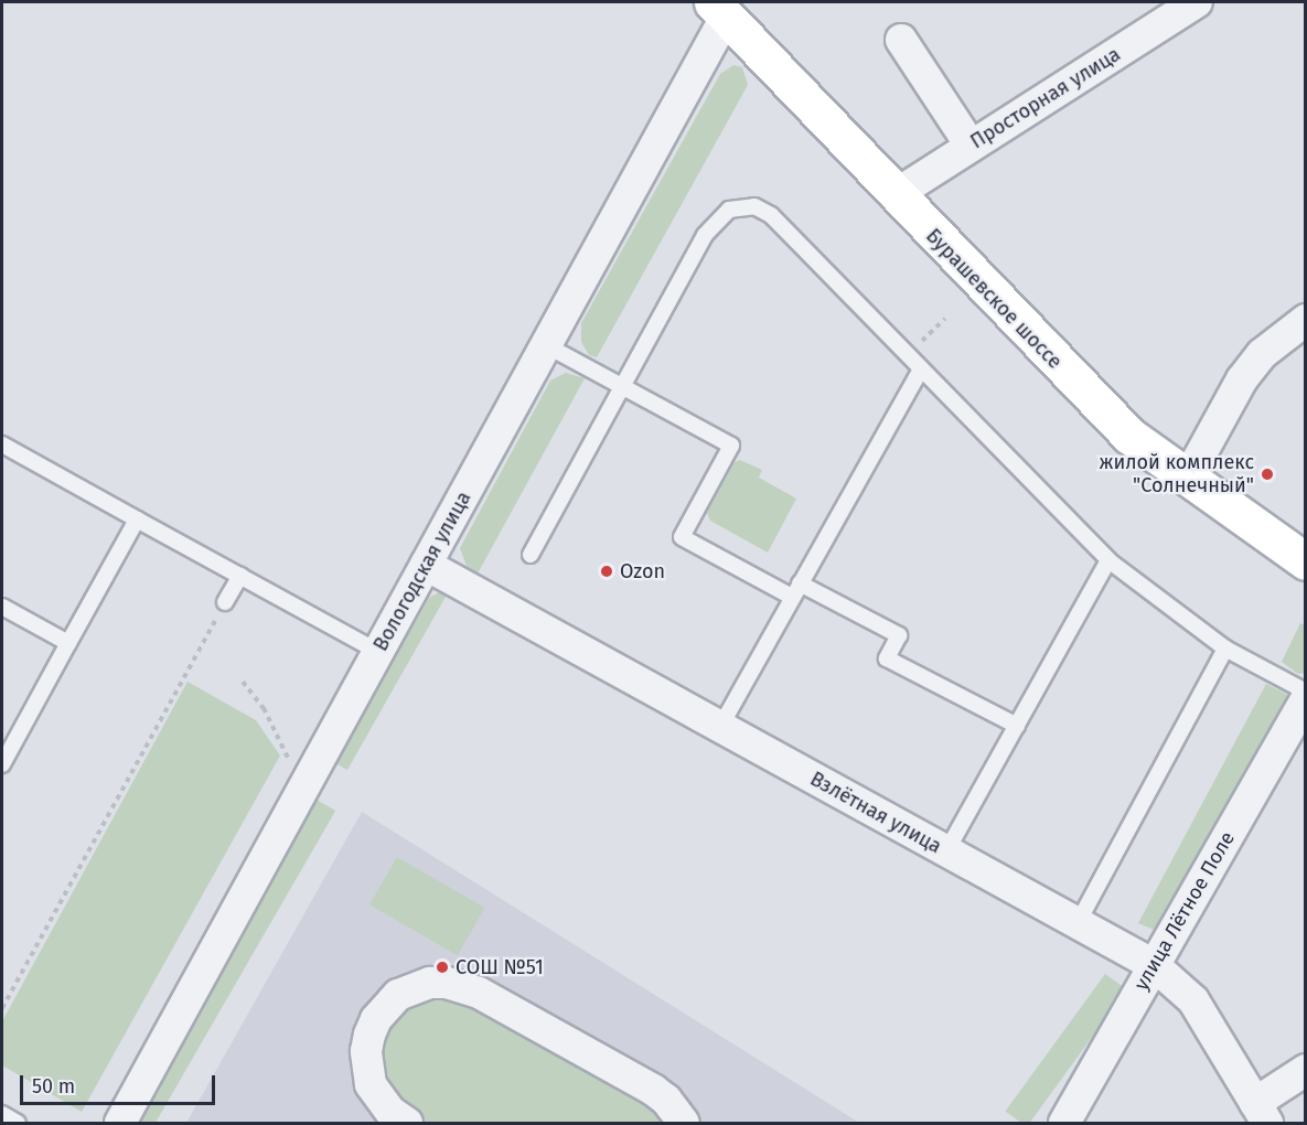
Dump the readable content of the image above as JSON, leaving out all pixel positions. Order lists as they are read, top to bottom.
{
  "streets": {
    "main road": ["Бурашевское шоссе"],
    "street": [
      "Просторная улица",
      "Вологодская улица",
      "Взлётная улица",
      "улица Лётное Поле"
    ]
  },
  "crossings": [
    ["Просторная улица", "Бурашевское шоссе"],
    ["Бурашевское шоссе", "Вологодская улица"],
    ["Вологодская улица", "Взлётная улица"],
    ["Взлётная улица", "улица Лётное Поле"]
  ],
  "places": ["жилой комплекс \"Солнечный\"", "Ozon", "СОШ №51"],
  "scale_bar": "50 m"
}
